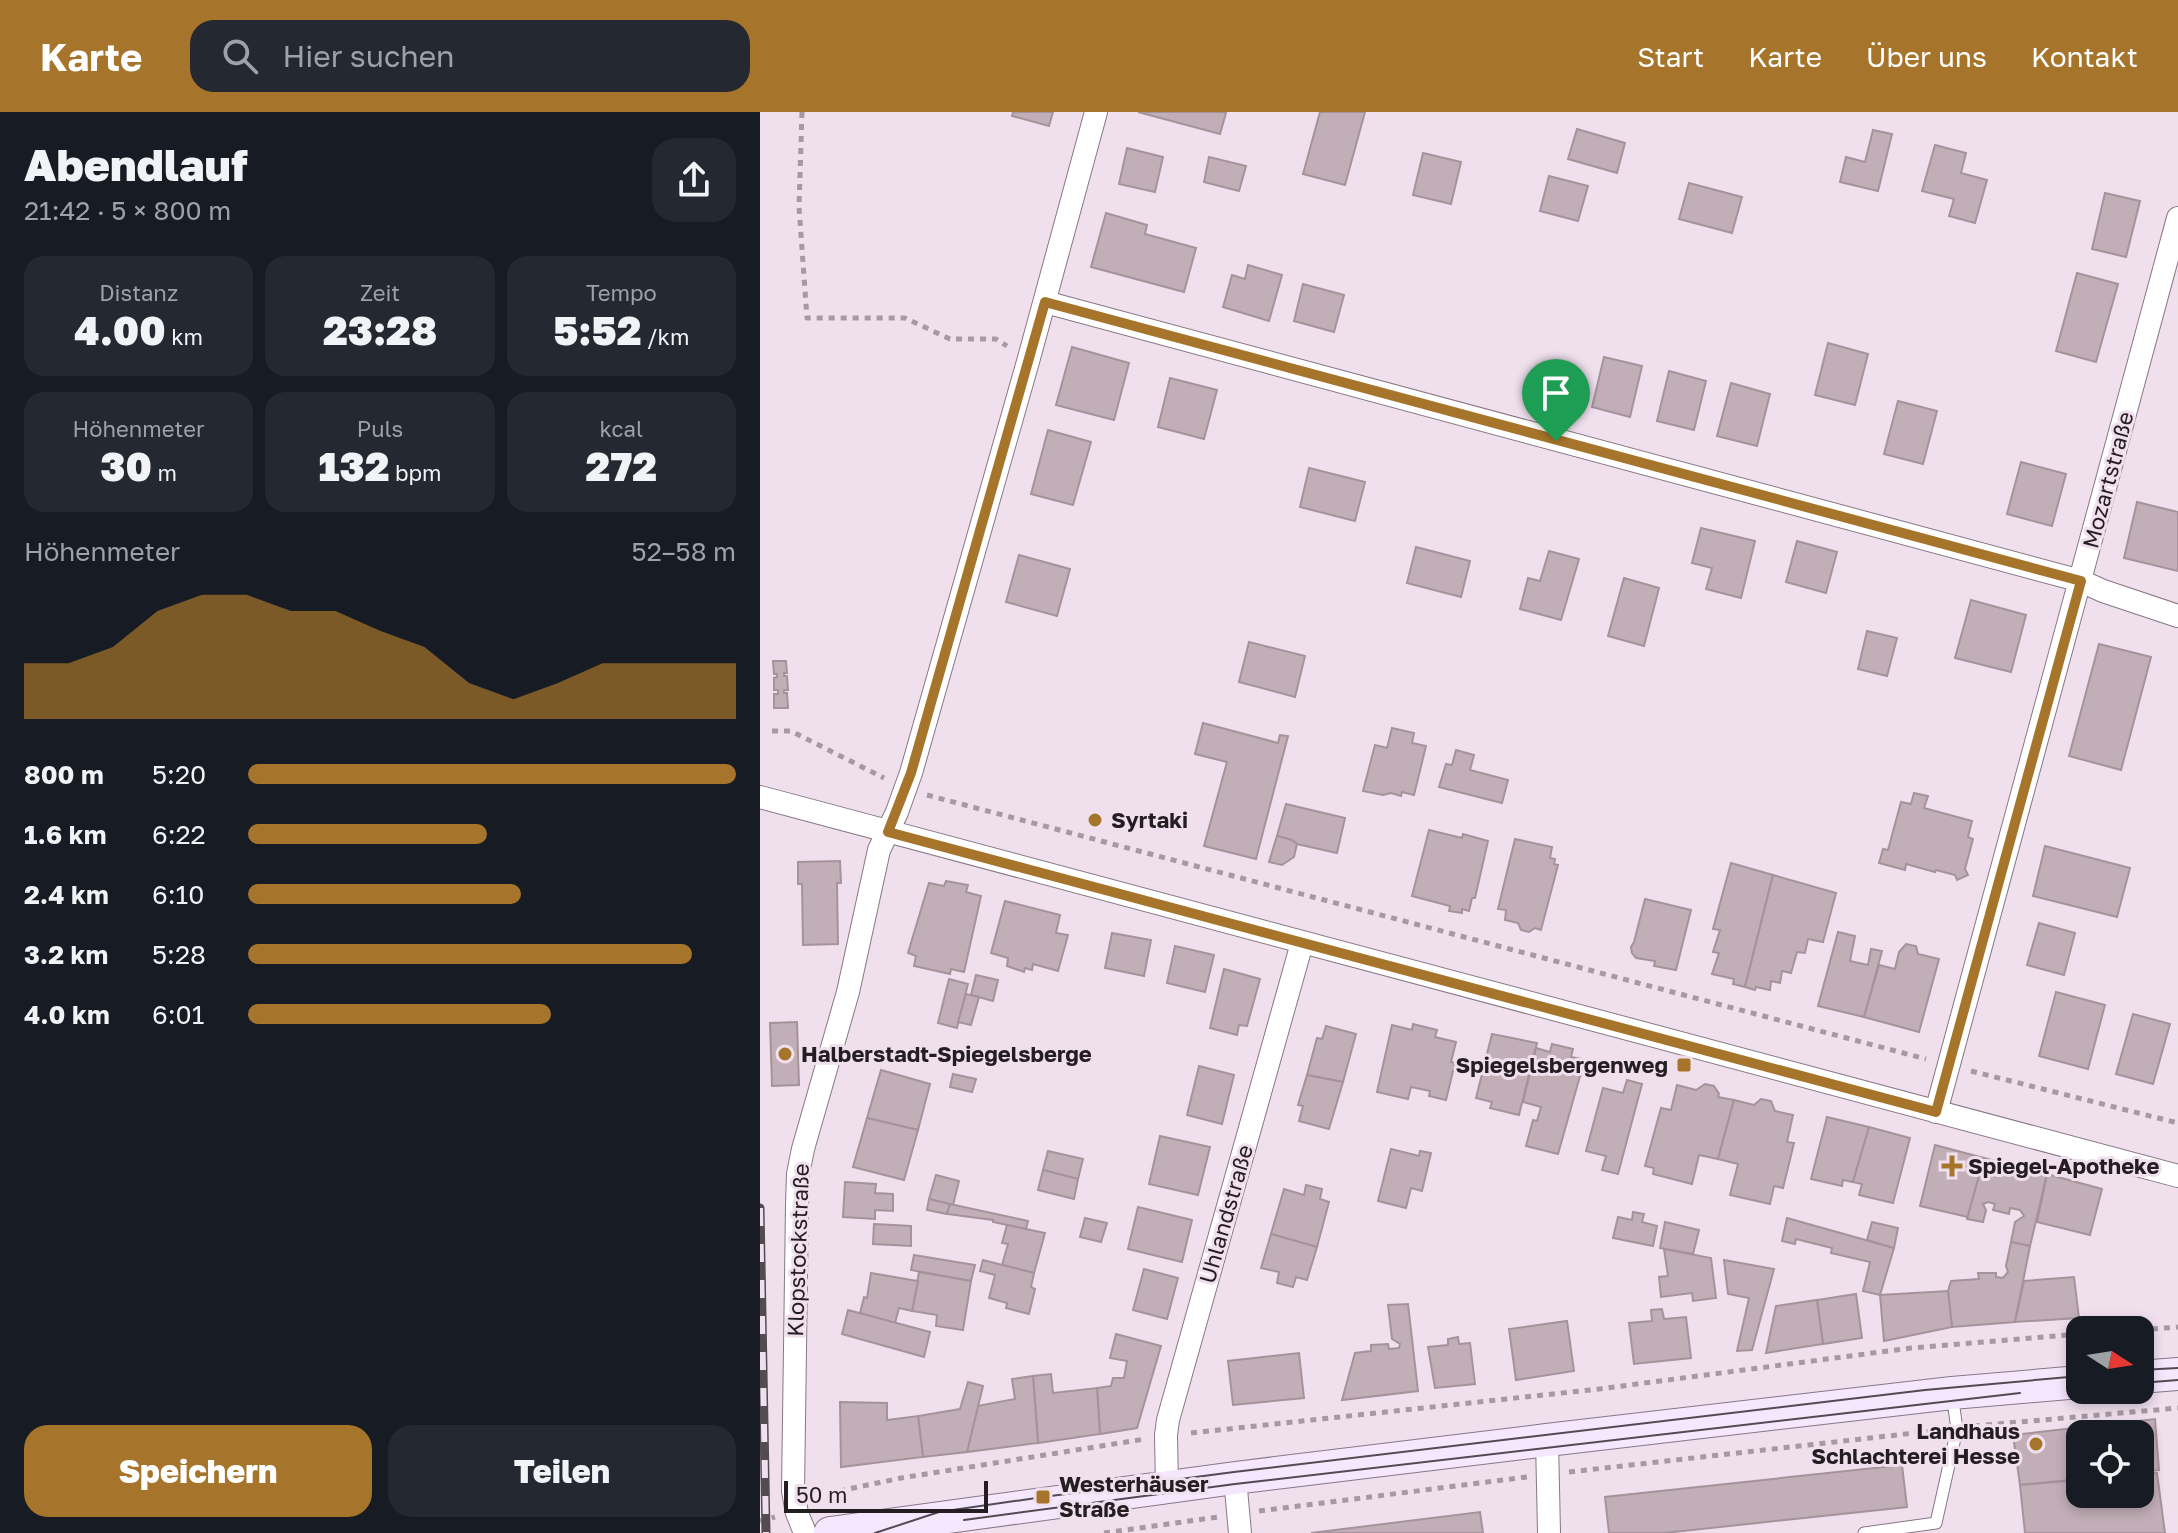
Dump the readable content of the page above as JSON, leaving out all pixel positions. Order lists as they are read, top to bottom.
{
  "streets": {
    "street": ["Mozartstraße", "Uhlandstraße", "Klopstockstraße"]
  },
  "places": {
    "other": ["Syrtaki", "Halberstadt-Spiegelsberge", "Landhaus Schlachterei Hesse"],
    "transit": ["Spiegelsbergenweg", "Westerhäuser Straße"],
    "health": ["Spiegel-Apotheke"]
  },
  "scale_bar": "50 m",
  "north": "right",
  "page": {
    "header": "Karte",
    "search": "Hier suchen",
    "nav": [
      "Start",
      "Karte",
      "Über uns",
      "Kontakt"
    ],
    "heading": ["Abendlauf", "21:42 · 5 × 800 m"],
    "stats": [
      ["Distanz", "4.00 km"],
      ["Zeit", "23:28"],
      ["Tempo", "5:52 /km"],
      ["Höhenmeter", "30 m"],
      ["Puls", "132 bpm"],
      ["kcal", "272"]
    ],
    "chart": ["Höhenmeter", "52–58 m"],
    "list": [
      {
        "name": "800 m",
        "note": "5:20"
      },
      {
        "name": "1.6 km",
        "note": "6:22"
      },
      {
        "name": "2.4 km",
        "note": "6:10"
      },
      {
        "name": "3.2 km",
        "note": "5:28"
      },
      {
        "name": "4.0 km",
        "note": "6:01"
      }
    ],
    "buttons": ["Speichern", "Teilen"],
    "scale": "50 m"
  }
}
